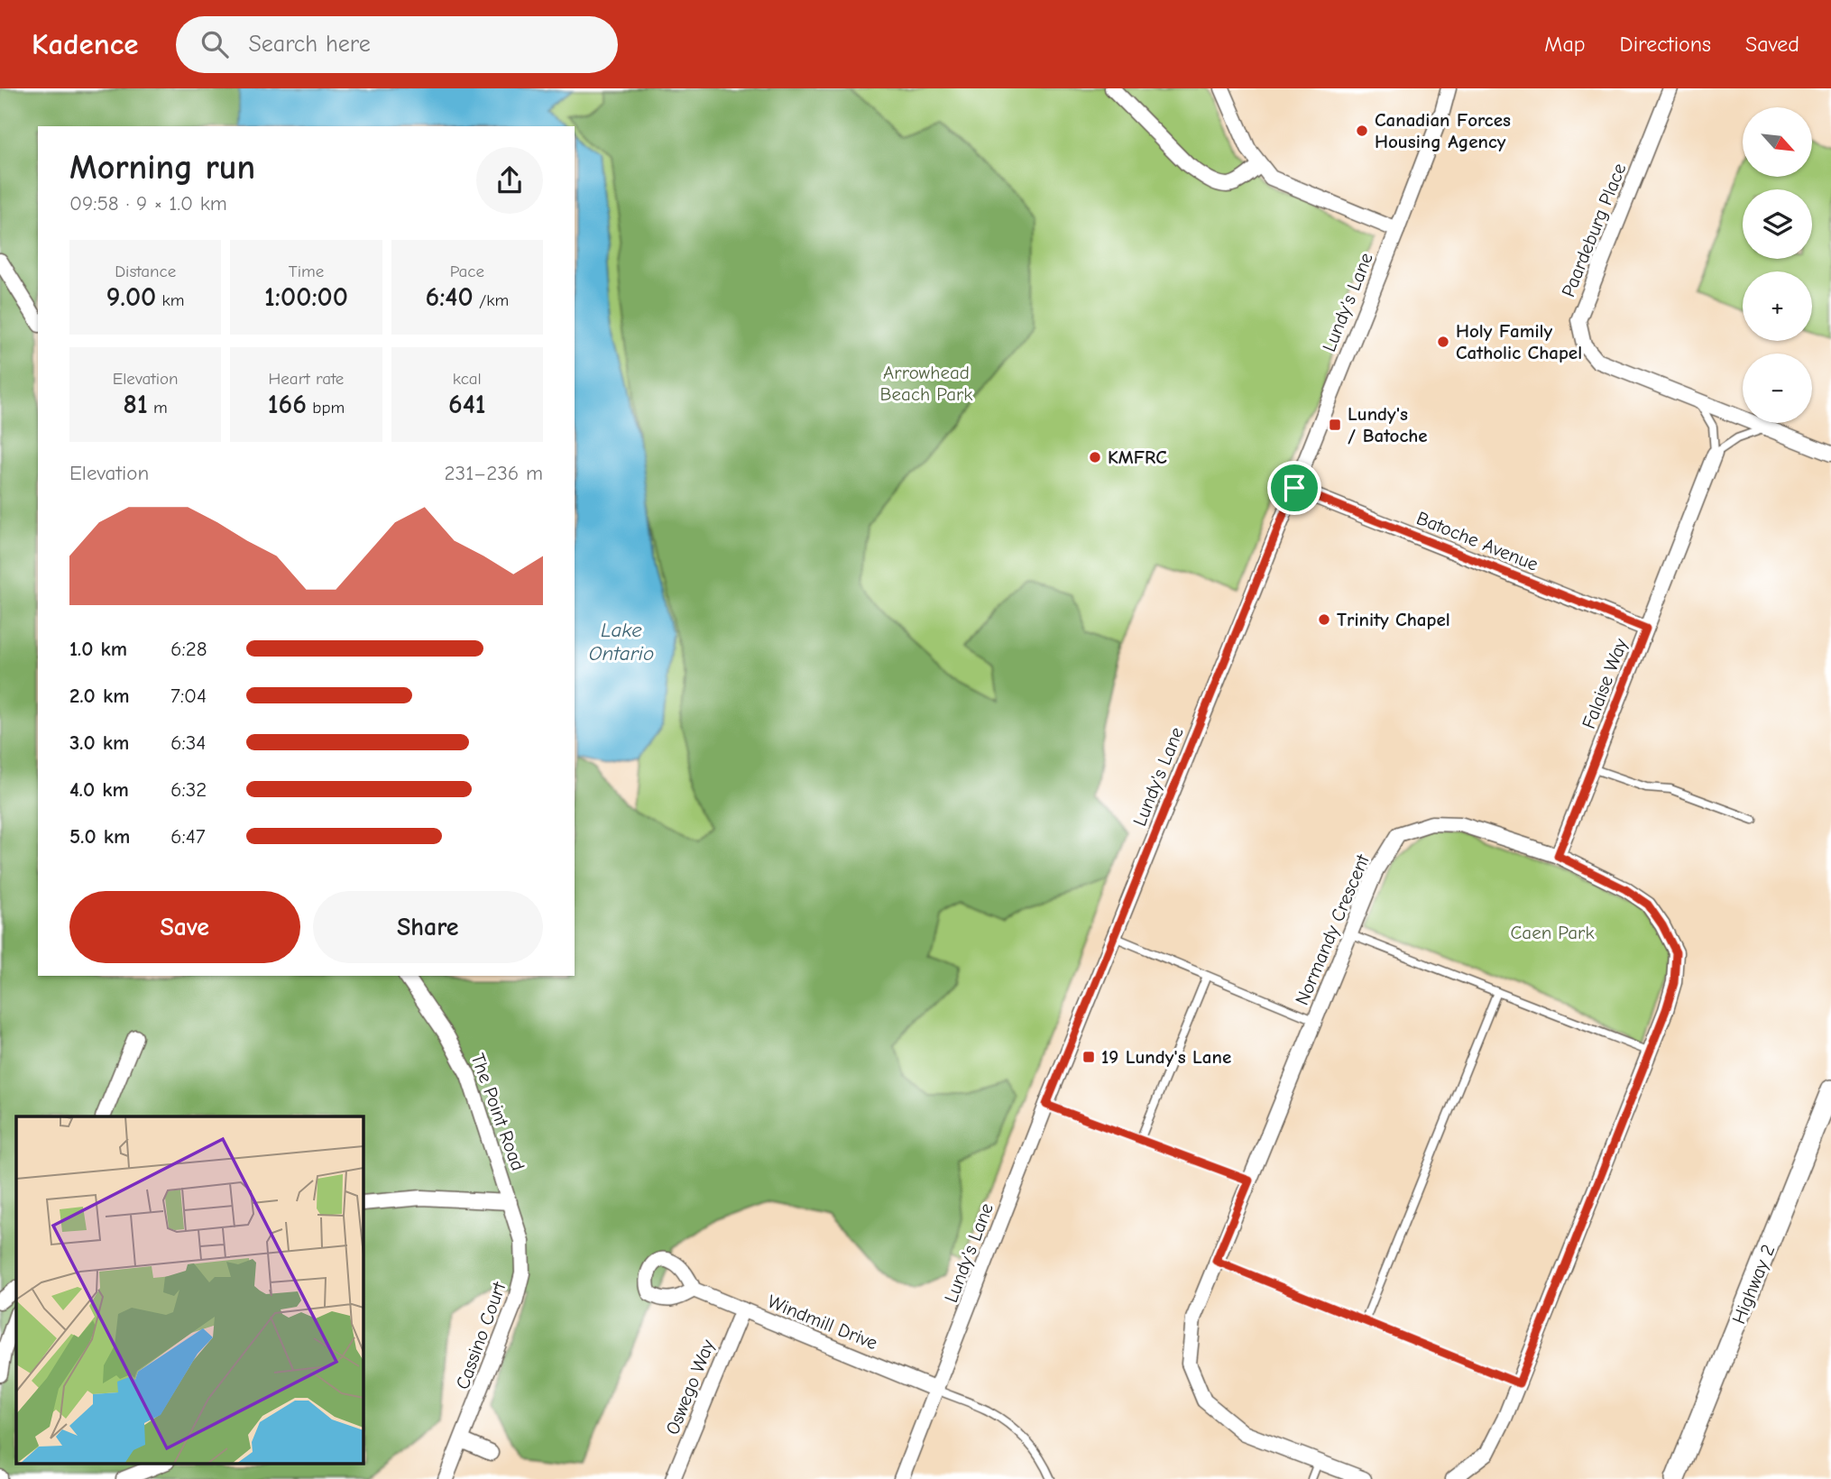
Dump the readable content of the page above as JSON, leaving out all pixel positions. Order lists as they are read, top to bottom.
{
  "streets": {
    "main road": ["Highway 2"],
    "street": [
      "Paardeburg Place",
      "Lundy's Lane",
      "Batoche Avenue",
      "Falaise Way",
      "Normandy Crescent",
      "The Point Road",
      "Windmill Drive",
      "Cassino Court",
      "Oswego Way"
    ]
  },
  "crossings": [
    ["Lundy's Lane", "Batoche Avenue"],
    ["Lundy's Lane", "Windmill Drive"],
    ["Batoche Avenue", "Falaise Way"],
    ["Falaise Way", "Normandy Crescent"],
    ["The Point Road", "Cassino Court"],
    ["Windmill Drive", "Oswego Way"]
  ],
  "water": ["Lake Ontario"],
  "parks": ["Arrowhead Beach Park", "Caen Park"],
  "places": {
    "other": [
      "Canadian Forces Housing Agency",
      "Holy Family Catholic Chapel",
      "KMFRC",
      "Trinity Chapel"
    ],
    "transit": ["Lundy's / Batoche", "19 Lundy's Lane"]
  },
  "north": "bottom right",
  "page": {
    "header": "Kadence",
    "search": "Search here",
    "nav": ["Map", "Directions", "Saved"],
    "map_buttons": ["+", "−"],
    "heading": ["Morning run", "09:58 · 9 × 1.0 km"],
    "stats": [
      ["Distance", "9.00 km"],
      ["Time", "1:00:00"],
      ["Pace", "6:40 /km"],
      ["Elevation", "81 m"],
      ["Heart rate", "166 bpm"],
      ["kcal", "641"]
    ],
    "chart": ["Elevation", "231–236 m"],
    "list": [
      {
        "name": "1.0 km",
        "note": "6:28"
      },
      {
        "name": "2.0 km",
        "note": "7:04"
      },
      {
        "name": "3.0 km",
        "note": "6:34"
      },
      {
        "name": "4.0 km",
        "note": "6:32"
      },
      {
        "name": "5.0 km",
        "note": "6:47"
      }
    ],
    "buttons": ["Save", "Share"]
  }
}
